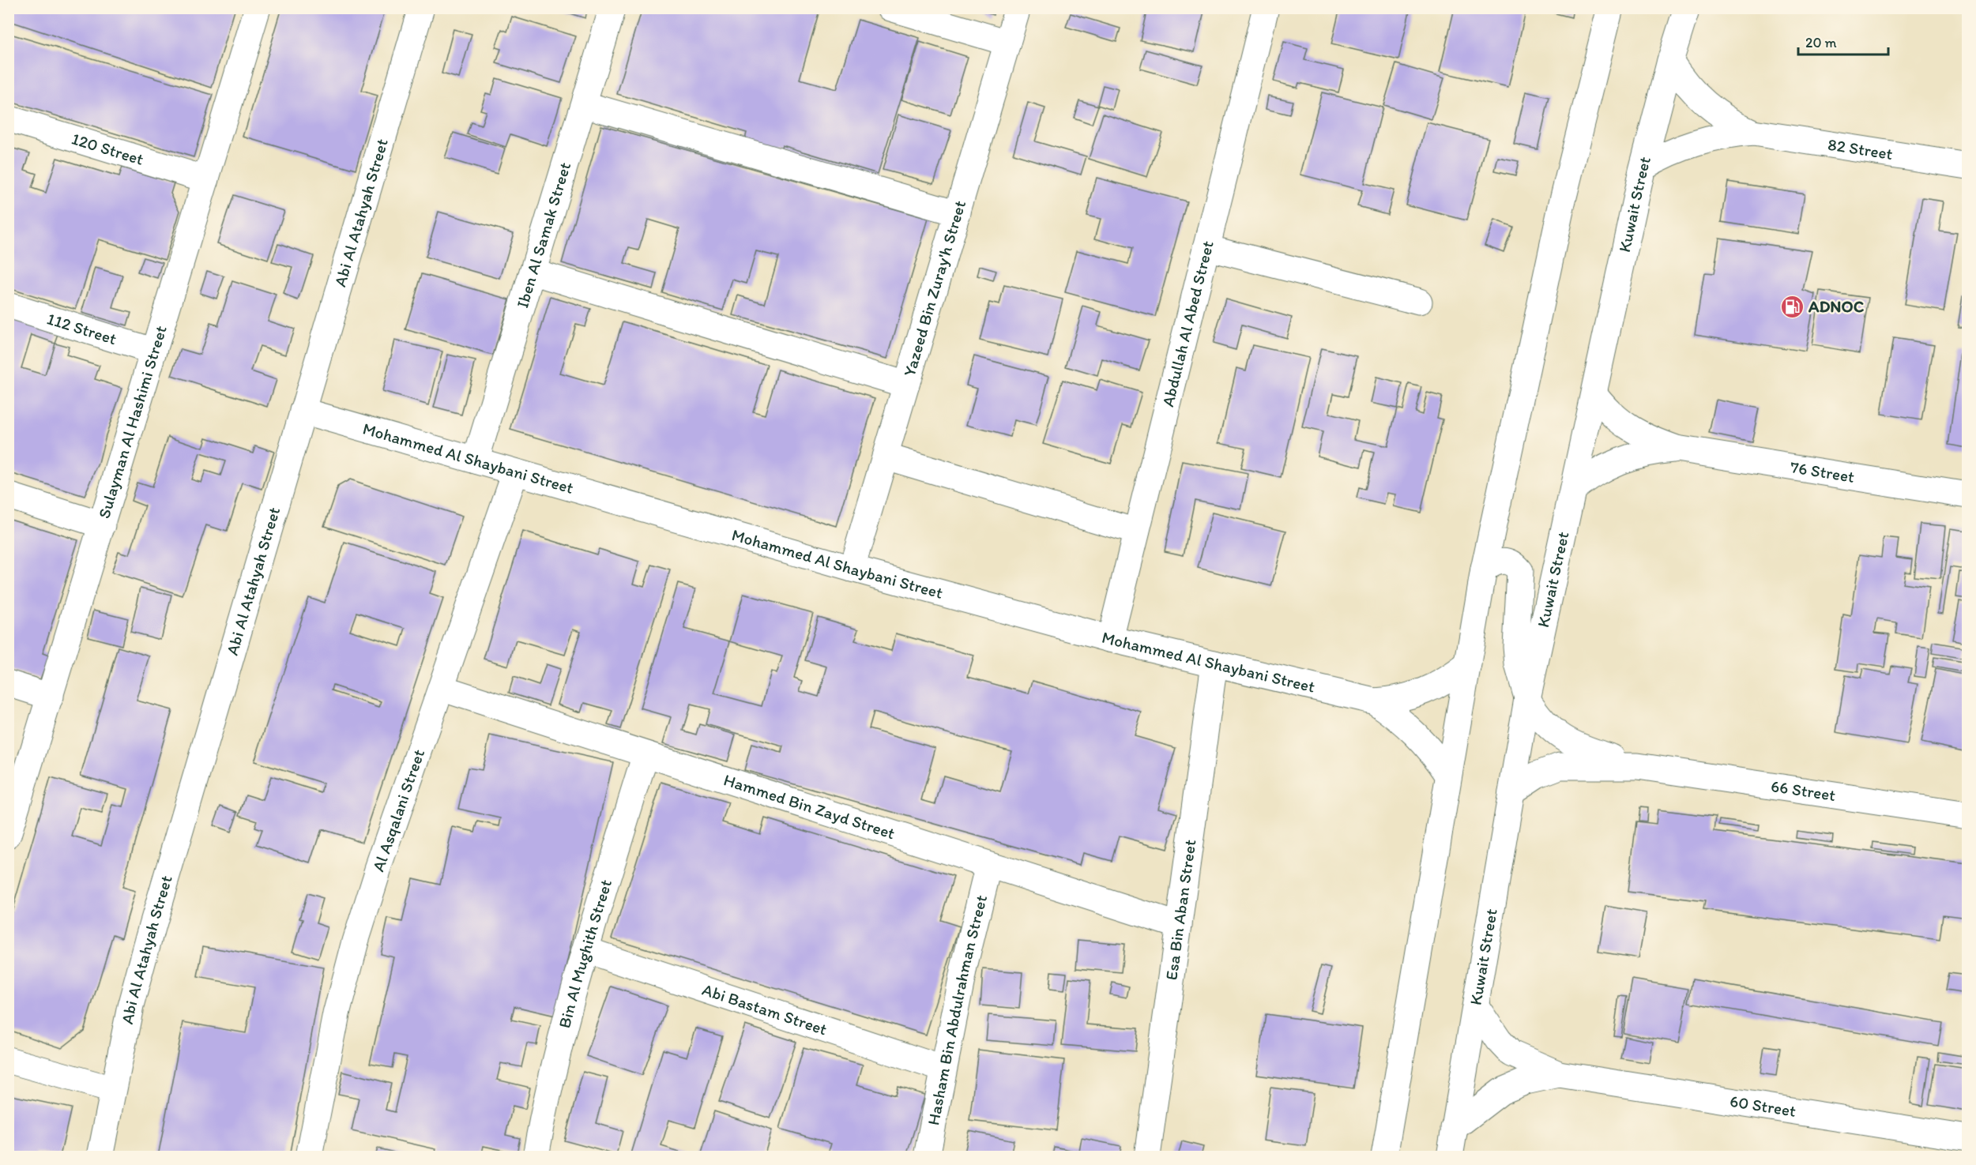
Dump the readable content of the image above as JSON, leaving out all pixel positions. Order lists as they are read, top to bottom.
{
  "streets": {
    "street": [
      "120 Street",
      "82 Street",
      "Kuwait Street",
      "Abi Al Atahyah Street",
      "Iben Al Samak Street",
      "Yazeed Bin Zuray'h Street",
      "Abdullah Al Abed Street",
      "112 Street",
      "Sulayman Al Hashimi Street",
      "Mohammed Al Shaybani Street",
      "76 Street",
      "66 Street",
      "Hammed Bin Zayd Street",
      "Al Asqalani Street",
      "Esa Bin Aban Street",
      "Bin Al Mughith Street",
      "Abi Bastam Street",
      "Hasham Bin Abdulrahman Street",
      "60 Street"
    ]
  },
  "crossings": [
    ["120 Street", "Sulayman Al Hashimi Street"],
    ["82 Street", "Kuwait Street"],
    ["Kuwait Street", "76 Street"],
    ["Kuwait Street", "66 Street"],
    ["Kuwait Street", "60 Street"],
    ["Abi Al Atahyah Street", "Mohammed Al Shaybani Street"],
    ["Iben Al Samak Street", "Mohammed Al Shaybani Street"],
    ["Yazeed Bin Zuray'h Street", "Mohammed Al Shaybani Street"],
    ["Abdullah Al Abed Street", "Mohammed Al Shaybani Street"],
    ["112 Street", "Sulayman Al Hashimi Street"],
    ["Mohammed Al Shaybani Street", "Al Asqalani Street"],
    ["Mohammed Al Shaybani Street", "Esa Bin Aban Street"],
    ["Hammed Bin Zayd Street", "Al Asqalani Street"],
    ["Hammed Bin Zayd Street", "Esa Bin Aban Street"],
    ["Hammed Bin Zayd Street", "Bin Al Mughith Street"],
    ["Hammed Bin Zayd Street", "Hasham Bin Abdulrahman Street"],
    ["Bin Al Mughith Street", "Abi Bastam Street"],
    ["Abi Bastam Street", "Hasham Bin Abdulrahman Street"]
  ],
  "places": {
    "fuel station": ["ADNOC"]
  },
  "scale_bar": "20 m"
}
